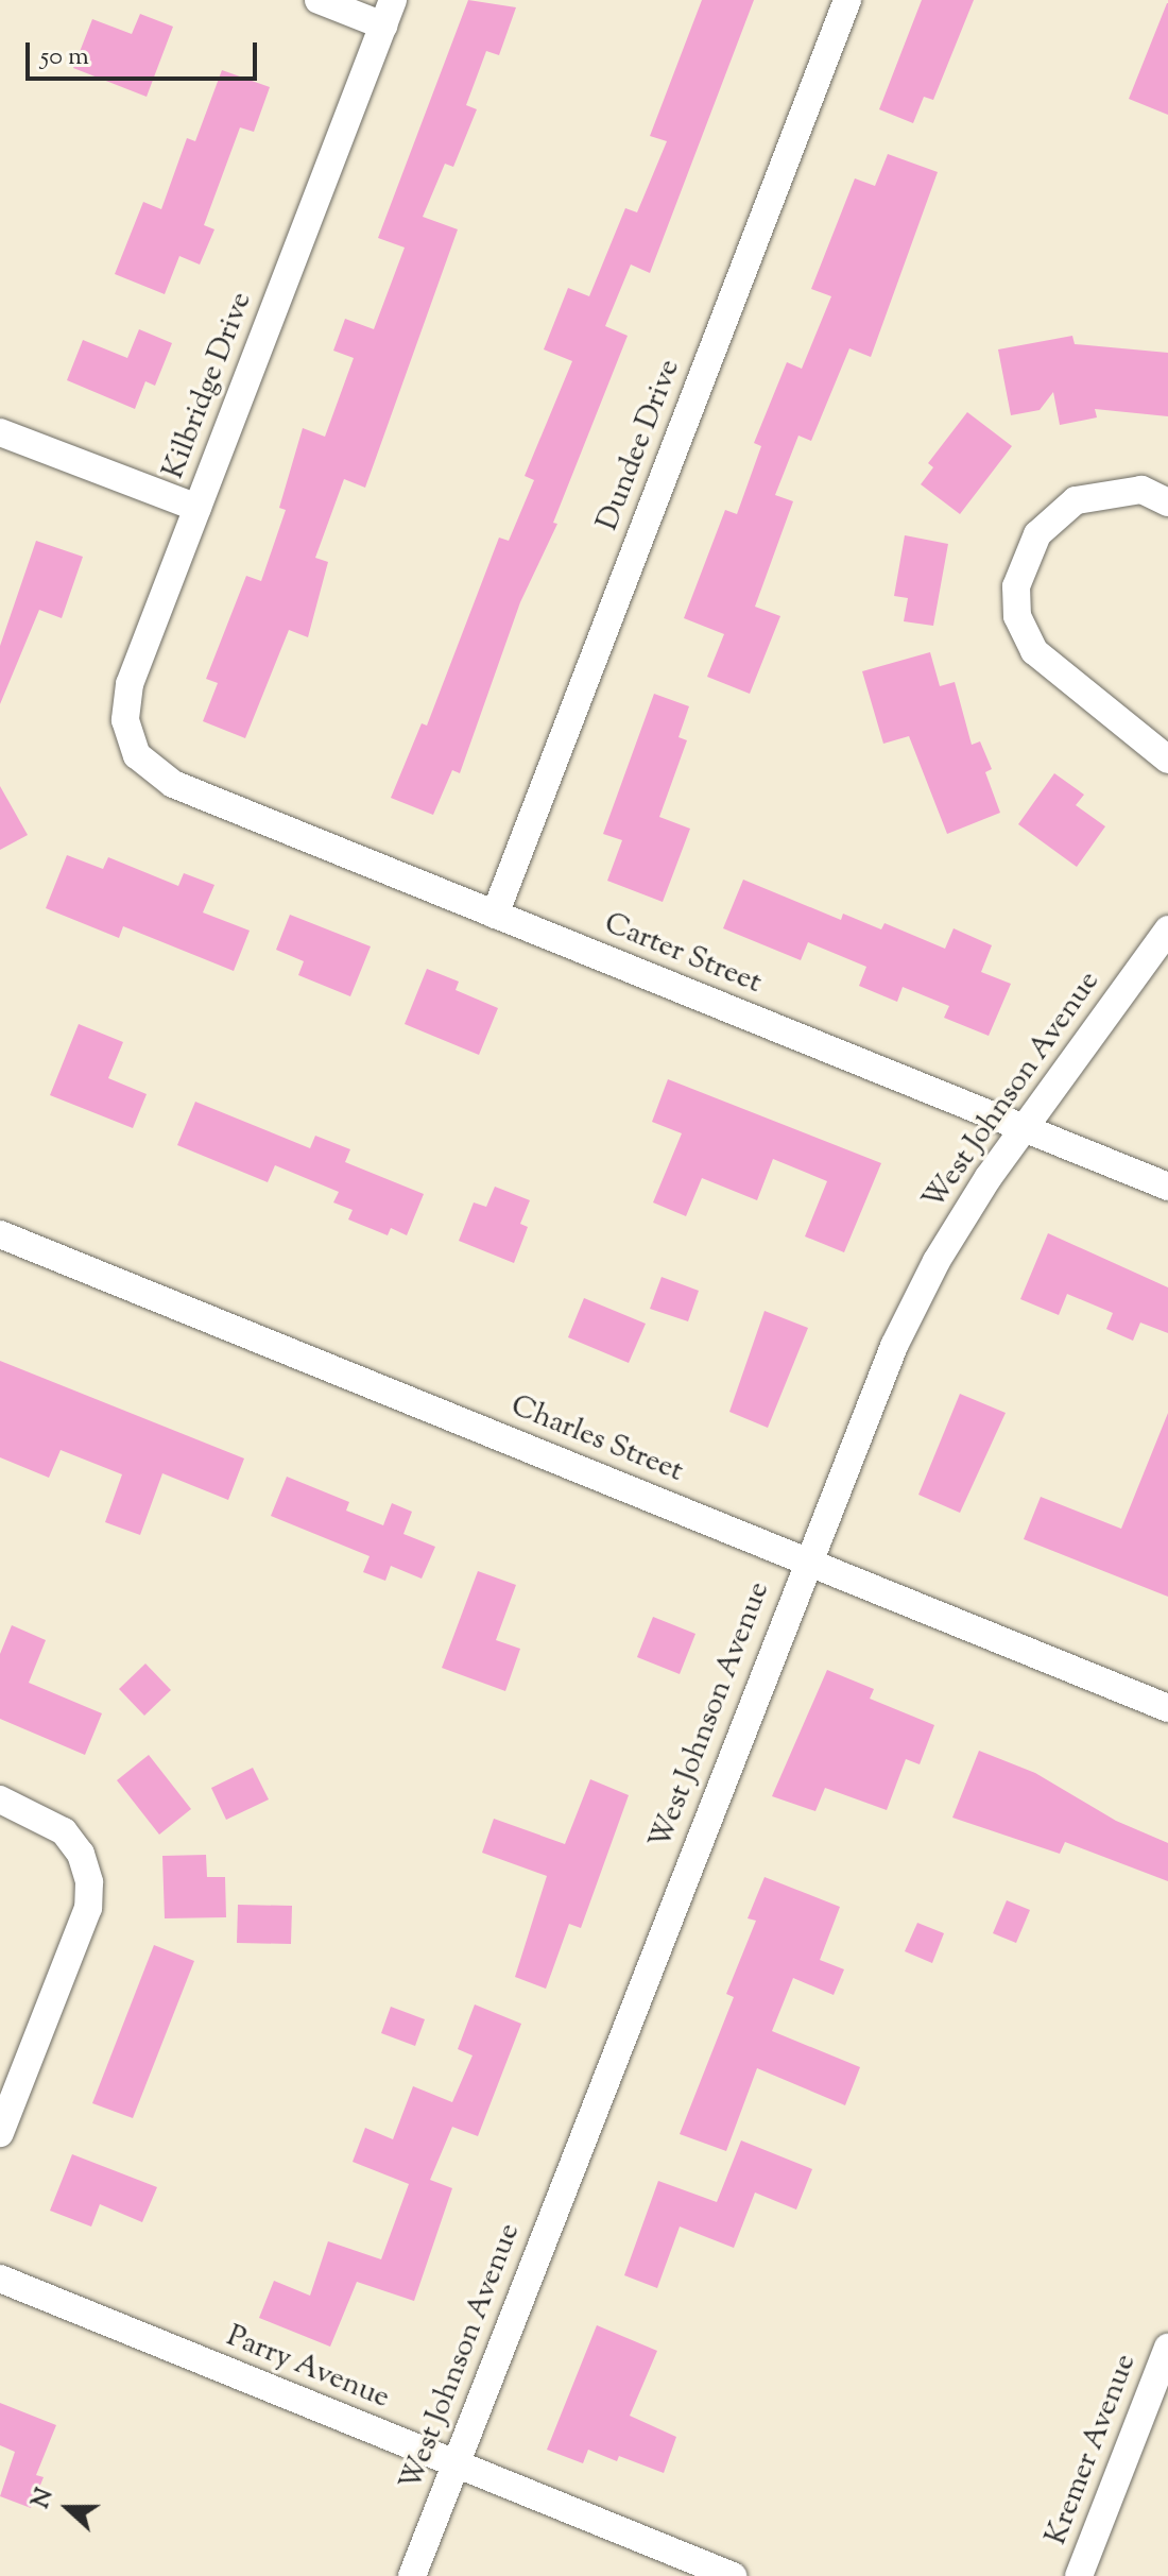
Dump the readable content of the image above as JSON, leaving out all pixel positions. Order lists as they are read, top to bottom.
{
  "streets": {
    "street": [
      "Kilbridge Drive",
      "Dundee Drive",
      "Carter Street",
      "West Johnson Avenue",
      "Charles Street",
      "Parry Avenue",
      "Kremer Avenue"
    ]
  },
  "crossings": [
    ["Kilbridge Drive", "Carter Street"],
    ["Dundee Drive", "Carter Street"],
    ["Carter Street", "West Johnson Avenue"],
    ["West Johnson Avenue", "Charles Street"],
    ["West Johnson Avenue", "Parry Avenue"]
  ],
  "scale_bar": "50 m",
  "north": "left"
}
